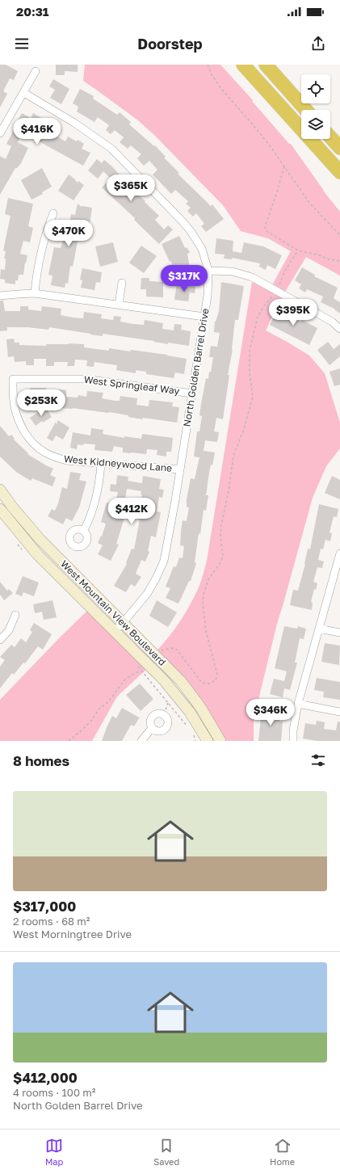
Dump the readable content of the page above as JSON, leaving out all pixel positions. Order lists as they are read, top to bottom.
{
  "streets": {
    "street": [
      "North Golden Barrel Drive",
      "West Springleaf Way",
      "West Kidneywood Lane",
      "West Mountain View Boulevard"
    ]
  },
  "crossings": [
    ["North Golden Barrel Drive", "West Springleaf Way"],
    ["North Golden Barrel Drive", "West Kidneywood Lane"],
    ["North Golden Barrel Drive", "West Mountain View Boulevard"],
    ["West Springleaf Way", "West Kidneywood Lane"]
  ],
  "page": {
    "status": "20:31",
    "header": "Doorstep",
    "price": [
      "$416K",
      "$365K",
      "$470K",
      "$317K",
      "$395K",
      "$253K",
      "$412K",
      "$346K"
    ],
    "heading": "8 homes",
    "list": [
      {
        "name": "$317,000",
        "note": "2 rooms · 68 m² · West Morningtree Drive"
      },
      {
        "name": "$412,000",
        "note": "4 rooms · 100 m² · North Golden Barrel Drive"
      }
    ],
    "tabs": ["Map", "Saved", "Home"]
  }
}
